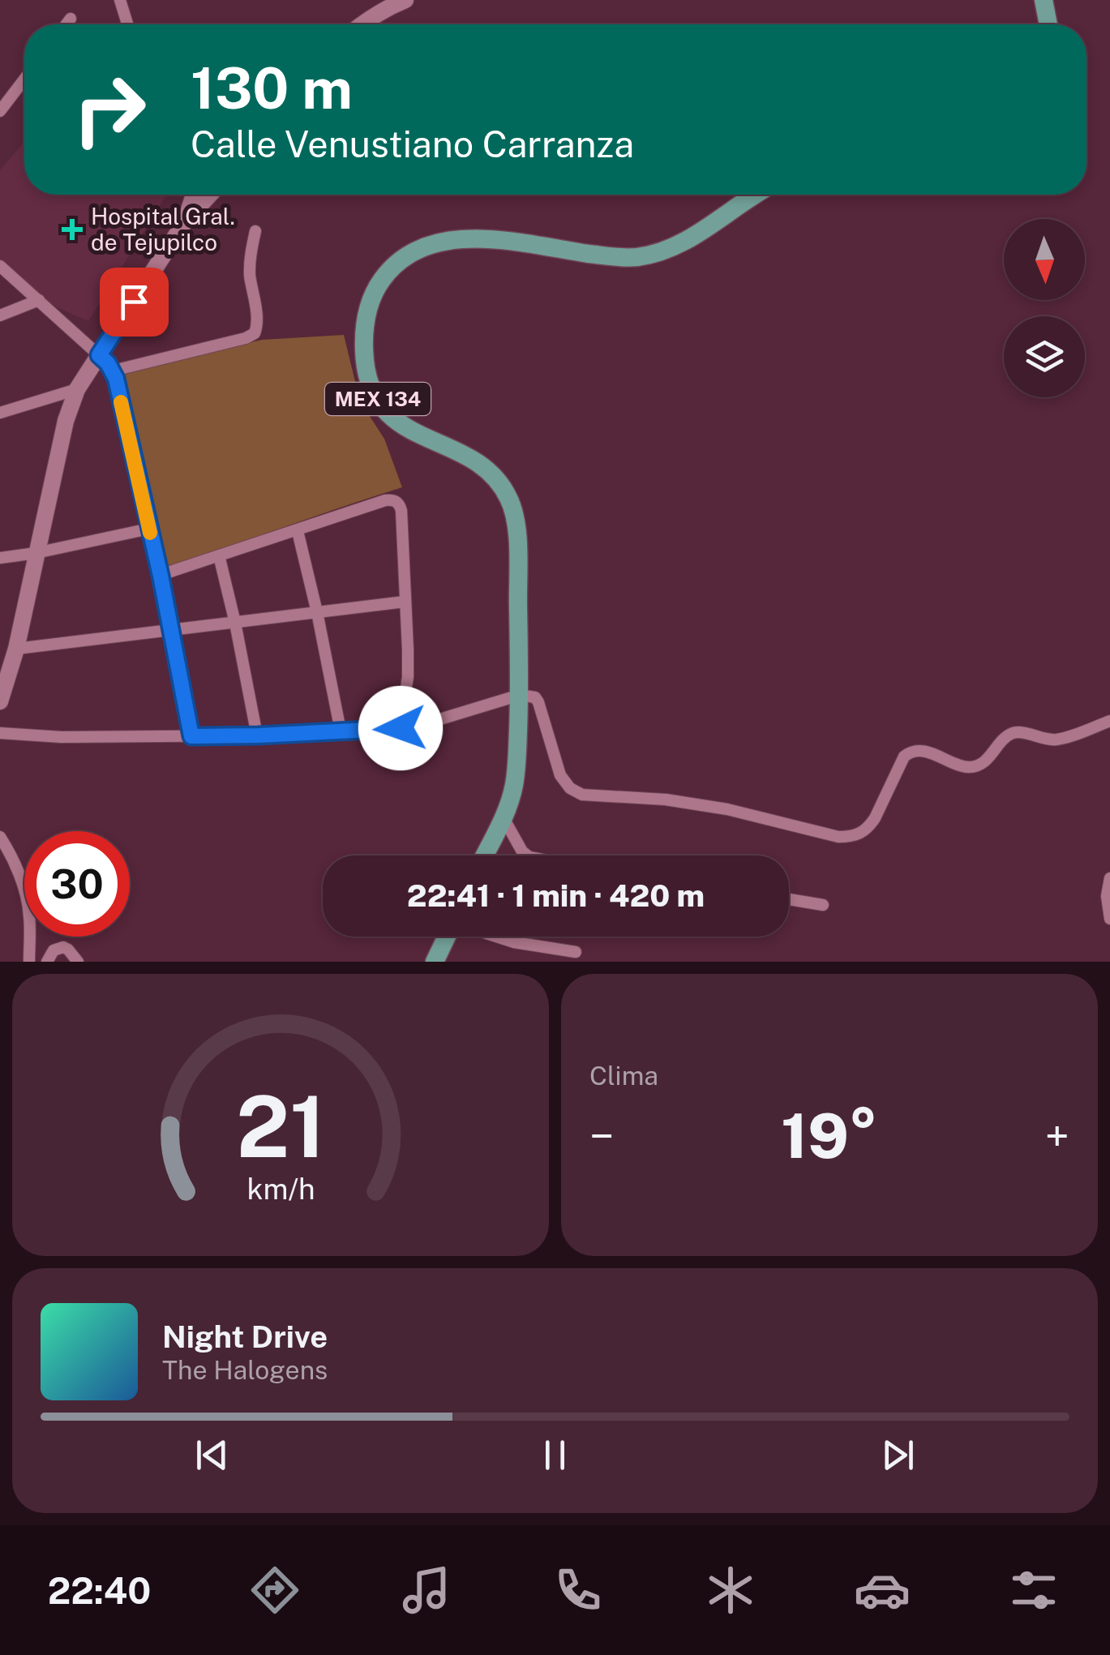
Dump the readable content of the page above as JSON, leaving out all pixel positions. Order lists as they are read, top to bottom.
{
  "streets": {
    "main road": ["MEX 134"]
  },
  "places": {
    "health": ["Hospital Gral. de Tejupilco"]
  },
  "north": "bottom",
  "page": {
    "turn": ["130 m", "Calle Venustiano Carranza"],
    "limit": "30",
    "trip": "22:41 · 1 min · 420 m",
    "tile": "Clima",
    "heat": ["−", "19°", "+"],
    "song": ["Night Drive", "The Halogens"],
    "tabs": "22:40",
    "gauge": ["21", "km/h"]
  }
}
